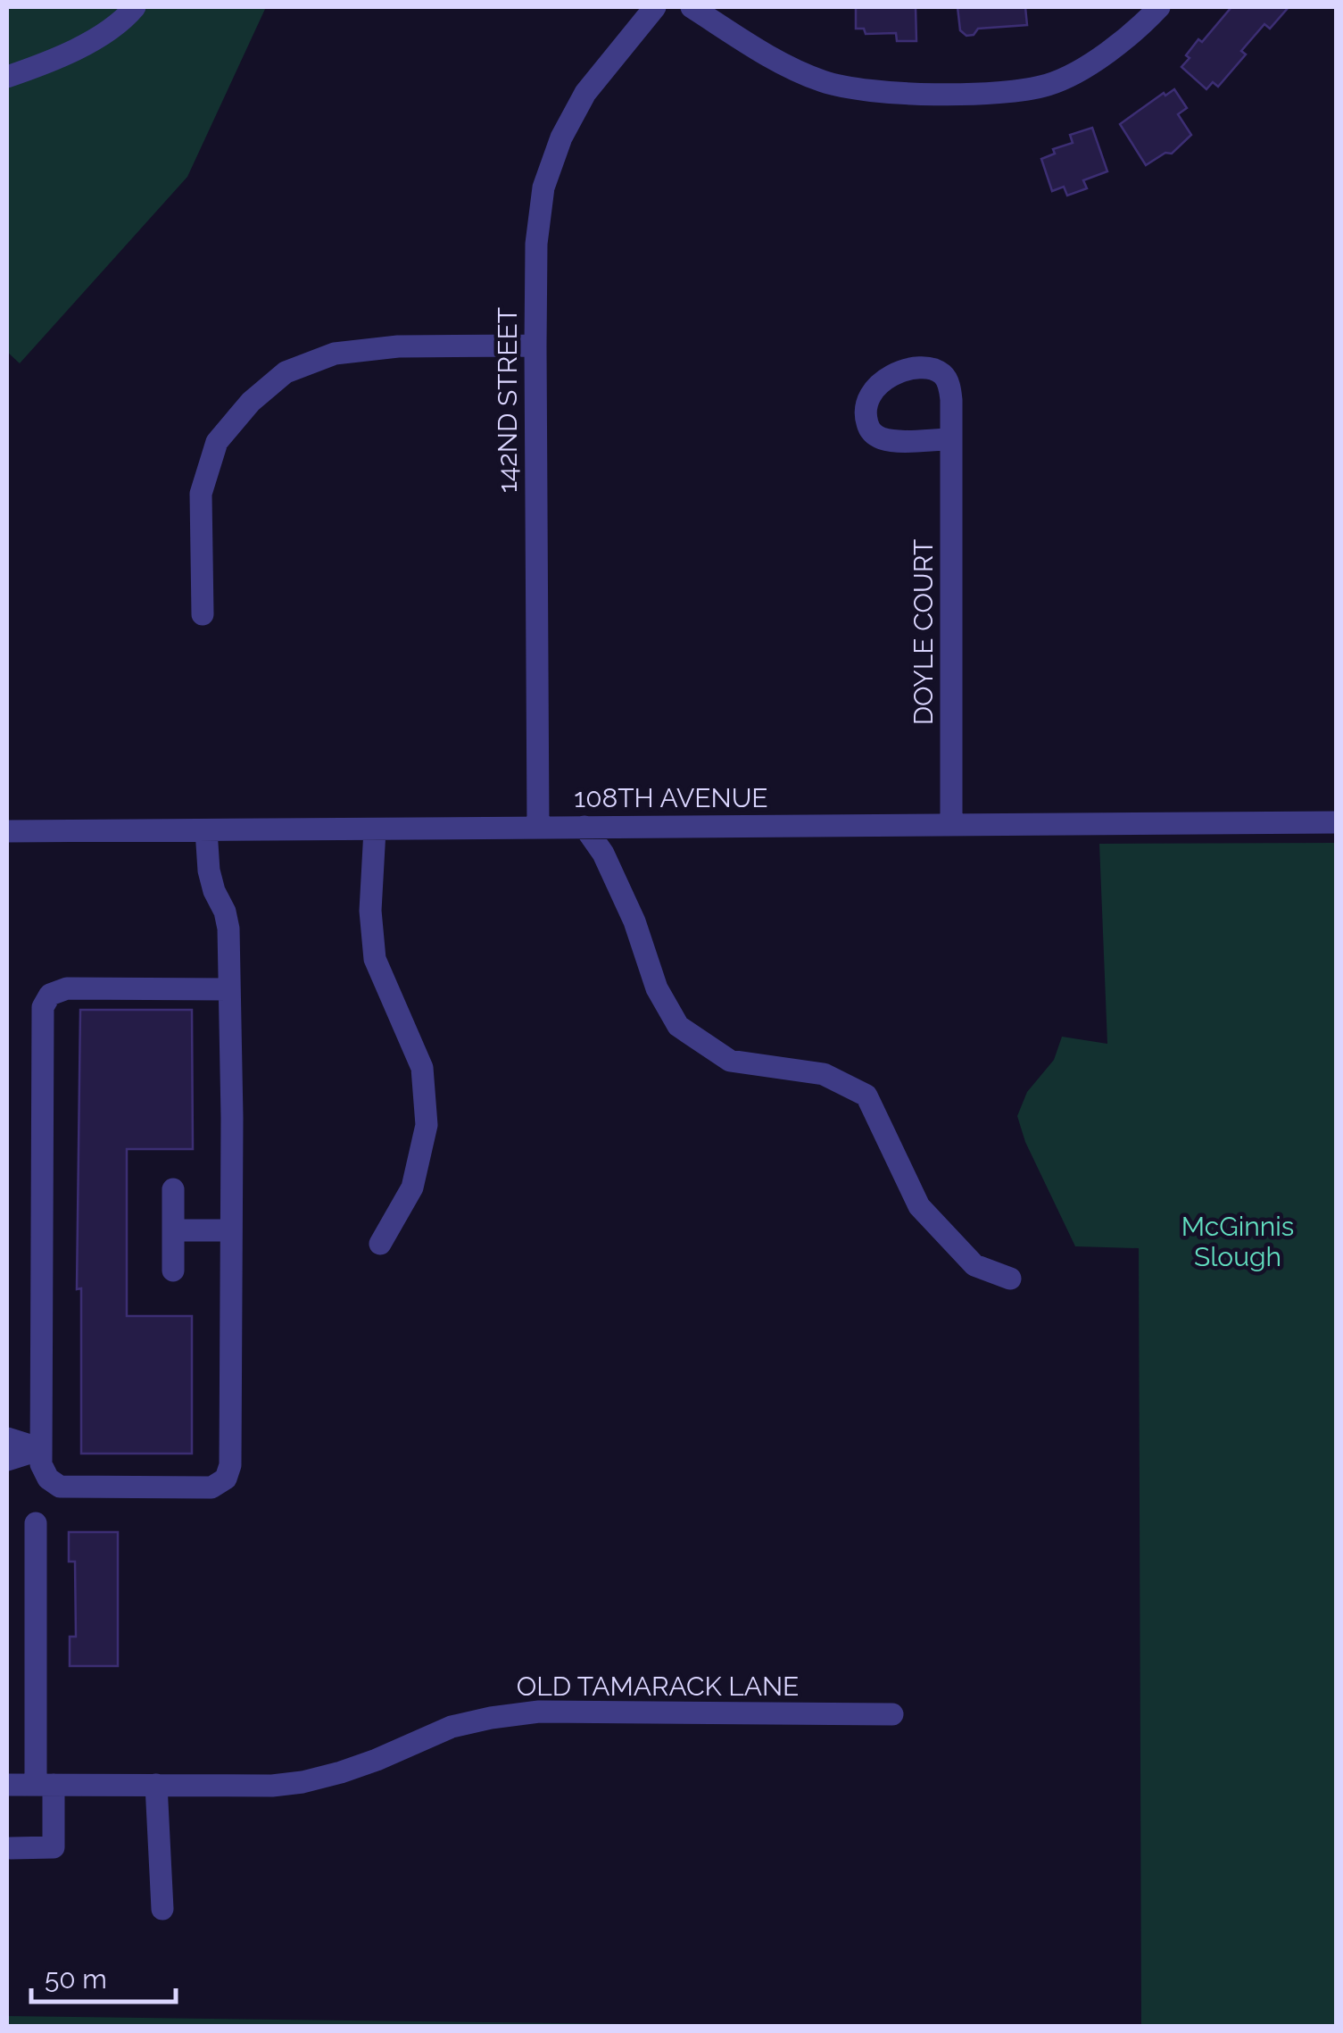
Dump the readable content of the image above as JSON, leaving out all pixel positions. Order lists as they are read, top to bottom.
{
  "streets": {
    "street": [
      "142ND STREET",
      "DOYLE COURT",
      "108TH AVENUE",
      "OLD TAMARACK LANE"
    ]
  },
  "crossings": [
    ["142ND STREET", "108TH AVENUE"],
    ["DOYLE COURT", "108TH AVENUE"]
  ],
  "parks": ["McGinnis Slough"],
  "scale_bar": "50 m"
}
